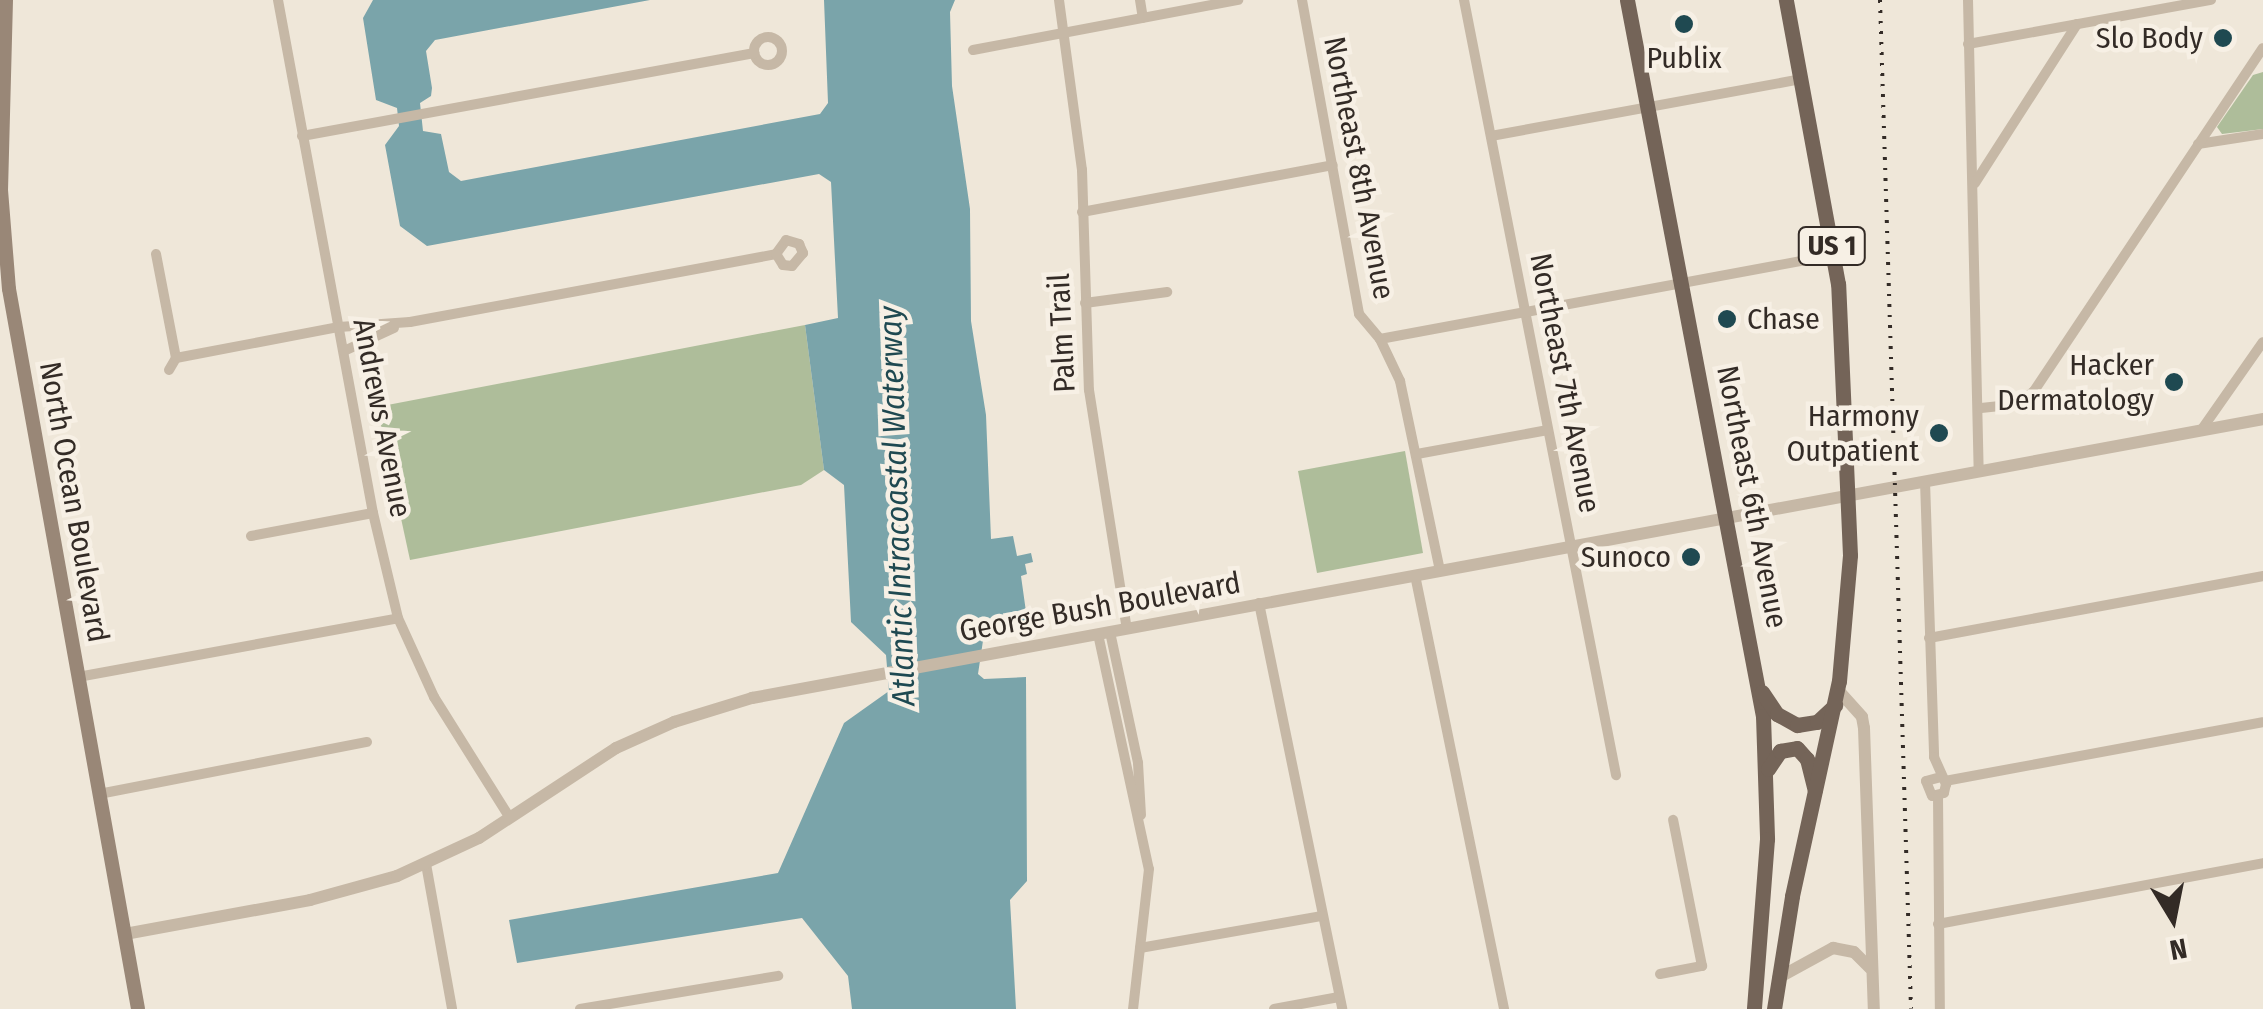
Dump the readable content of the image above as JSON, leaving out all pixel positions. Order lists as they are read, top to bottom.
{
  "streets": {
    "main road": ["US 1", "Northeast 6th Avenue", "North Ocean Boulevard"],
    "street": [
      "Northeast 8th Avenue",
      "Palm Trail",
      "Northeast 7th Avenue",
      "Andrews Avenue",
      "George Bush Boulevard"
    ]
  },
  "crossings": [
    ["Northeast 8th Avenue", "George Bush Boulevard"],
    ["US 1", "George Bush Boulevard"],
    ["Palm Trail", "George Bush Boulevard"],
    ["Northeast 7th Avenue", "George Bush Boulevard"],
    ["Andrews Avenue", "George Bush Boulevard"],
    ["Northeast 6th Avenue", "George Bush Boulevard"],
    ["North Ocean Boulevard", "George Bush Boulevard"]
  ],
  "water": ["Atlantic Intracoastal Waterway"],
  "places": [
    "Publix",
    "Slo Body",
    "Chase",
    "Hacker Dermatology",
    "Harmony Outpatient",
    "Sunoco"
  ],
  "north": "bottom"
}
